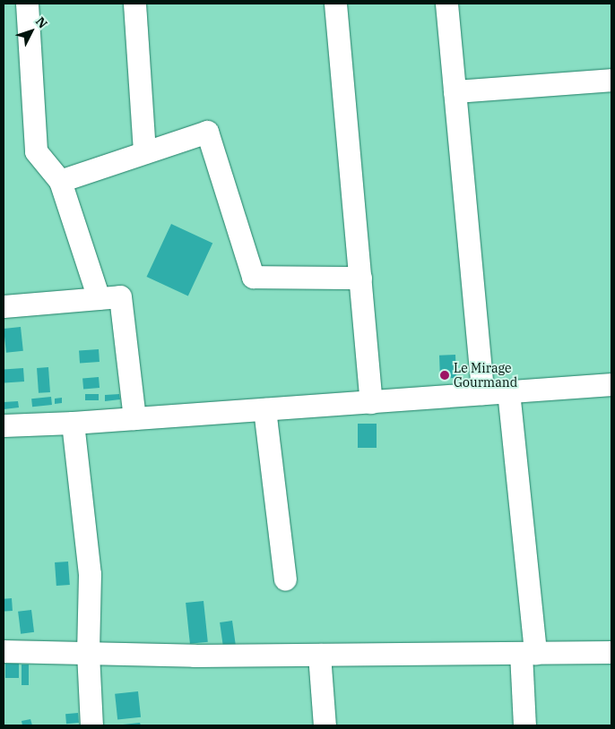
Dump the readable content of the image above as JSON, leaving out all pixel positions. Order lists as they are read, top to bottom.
{
  "places": ["Le Mirage Gourmand"],
  "north": "top right"
}
